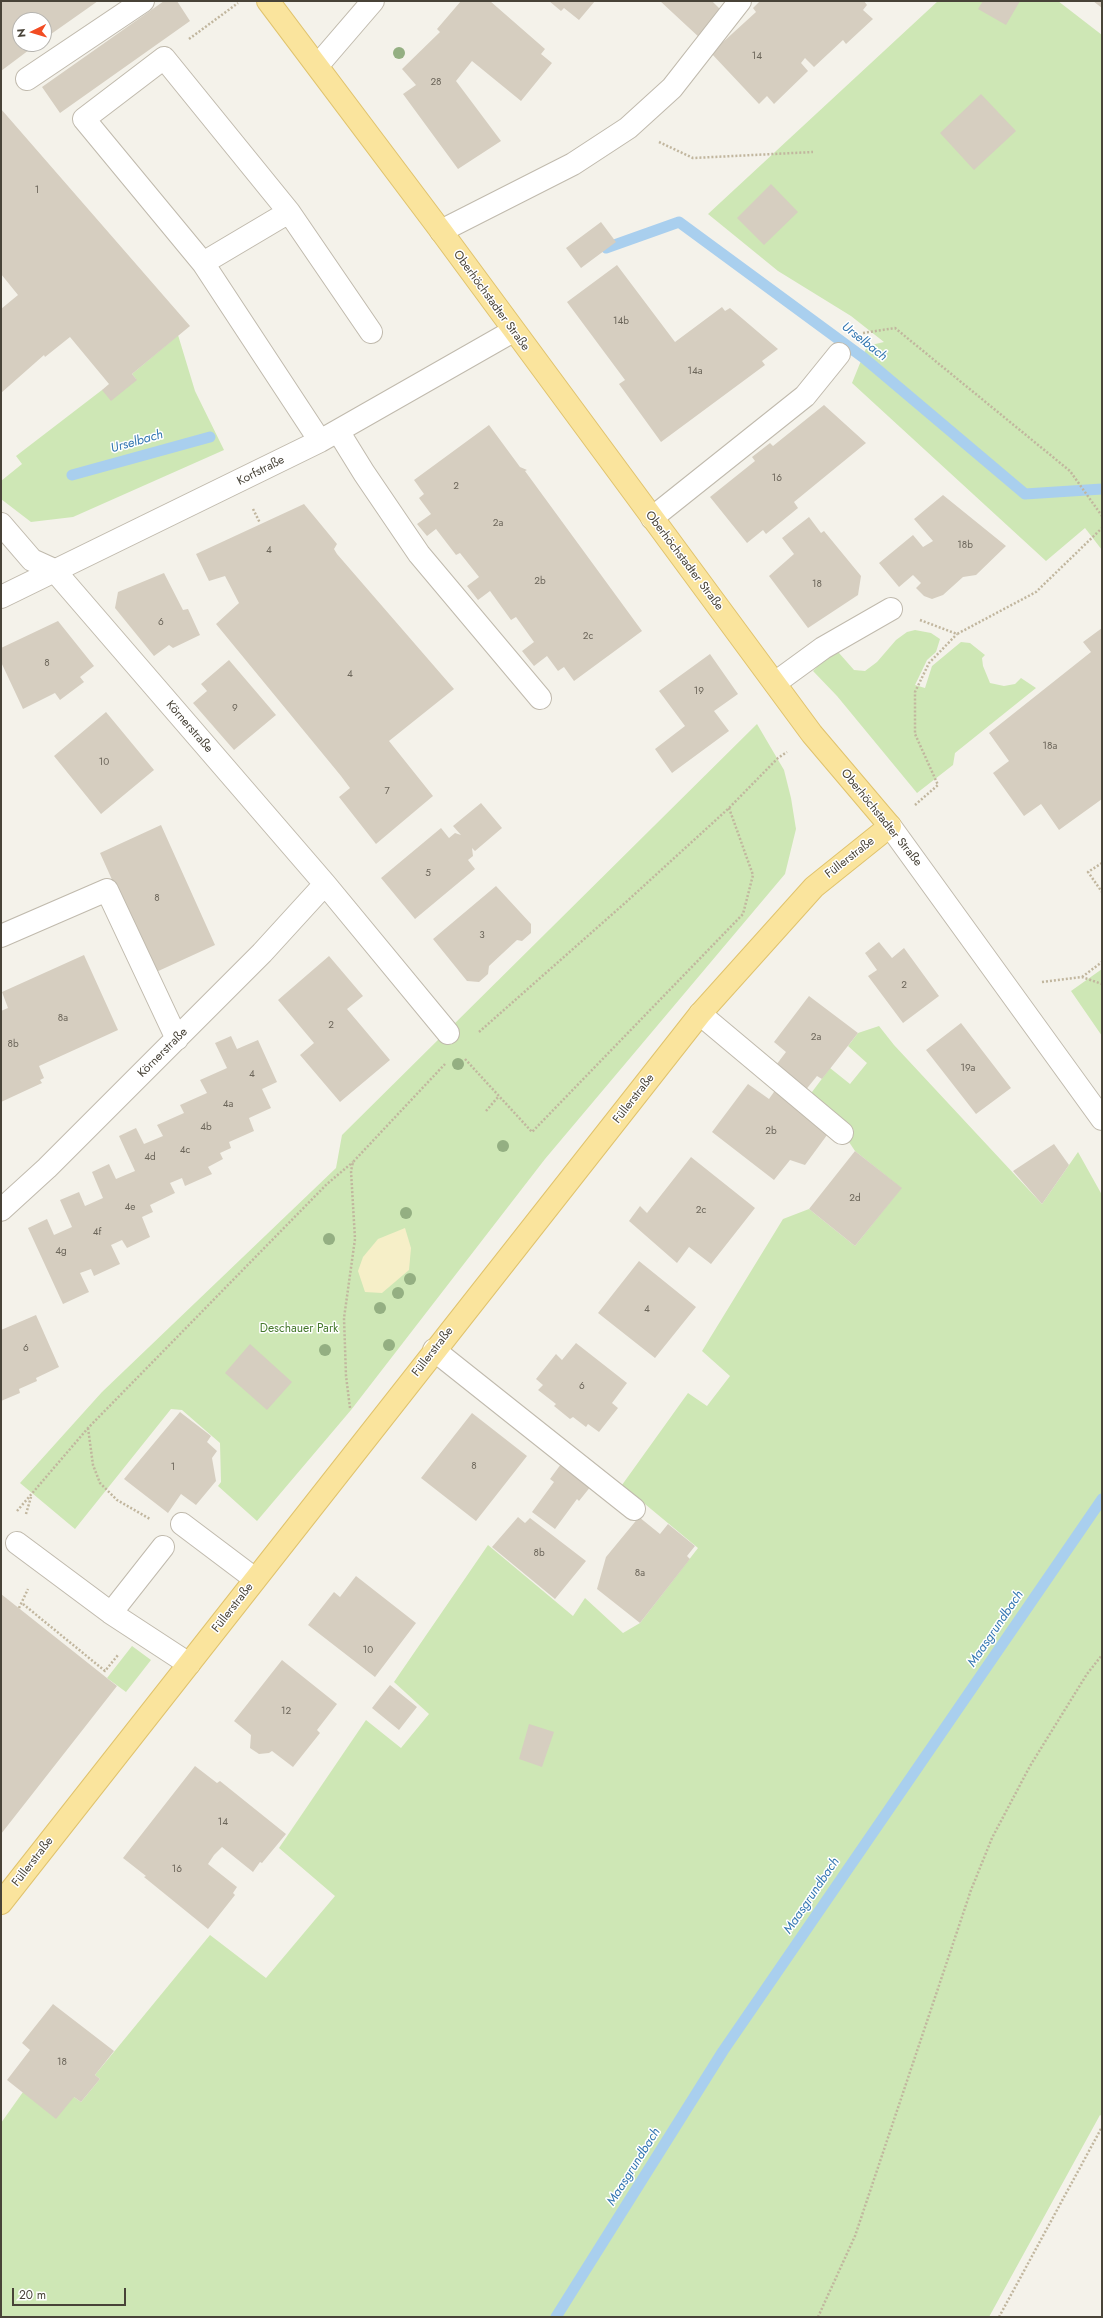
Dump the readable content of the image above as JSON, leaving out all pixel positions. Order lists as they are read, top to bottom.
{
  "streets": {
    "main road": ["Oberhöchstadter Straße", "Füllerstraße"],
    "street": ["Korfstraße", "Körnerstraße"]
  },
  "crossings": [
    ["Oberhöchstadter Straße", "Korfstraße"],
    ["Oberhöchstadter Straße", "Füllerstraße"],
    ["Korfstraße", "Körnerstraße"]
  ],
  "water": ["Urselbach", "Maasgrundbach"],
  "parks": ["Deschauer Park"],
  "house_numbers": [
    "14",
    "28",
    "1",
    "14b",
    "14a",
    "16",
    "2",
    "2a",
    "18b",
    "4",
    "2b",
    "18",
    "6",
    "2c",
    "8",
    "4",
    "19",
    "9",
    "18a",
    "10",
    "7",
    "5",
    "8",
    "3",
    "2",
    "8a",
    "2",
    "2a",
    "8b",
    "19a",
    "4",
    "4a",
    "4b",
    "2b",
    "4c",
    "4d",
    "2d",
    "4e",
    "2c",
    "4f",
    "4g",
    "4",
    "6",
    "6",
    "8",
    "1",
    "8b",
    "8a",
    "10",
    "12",
    "14",
    "16",
    "18"
  ],
  "scale_bar": "20 m",
  "north": "left"
}
